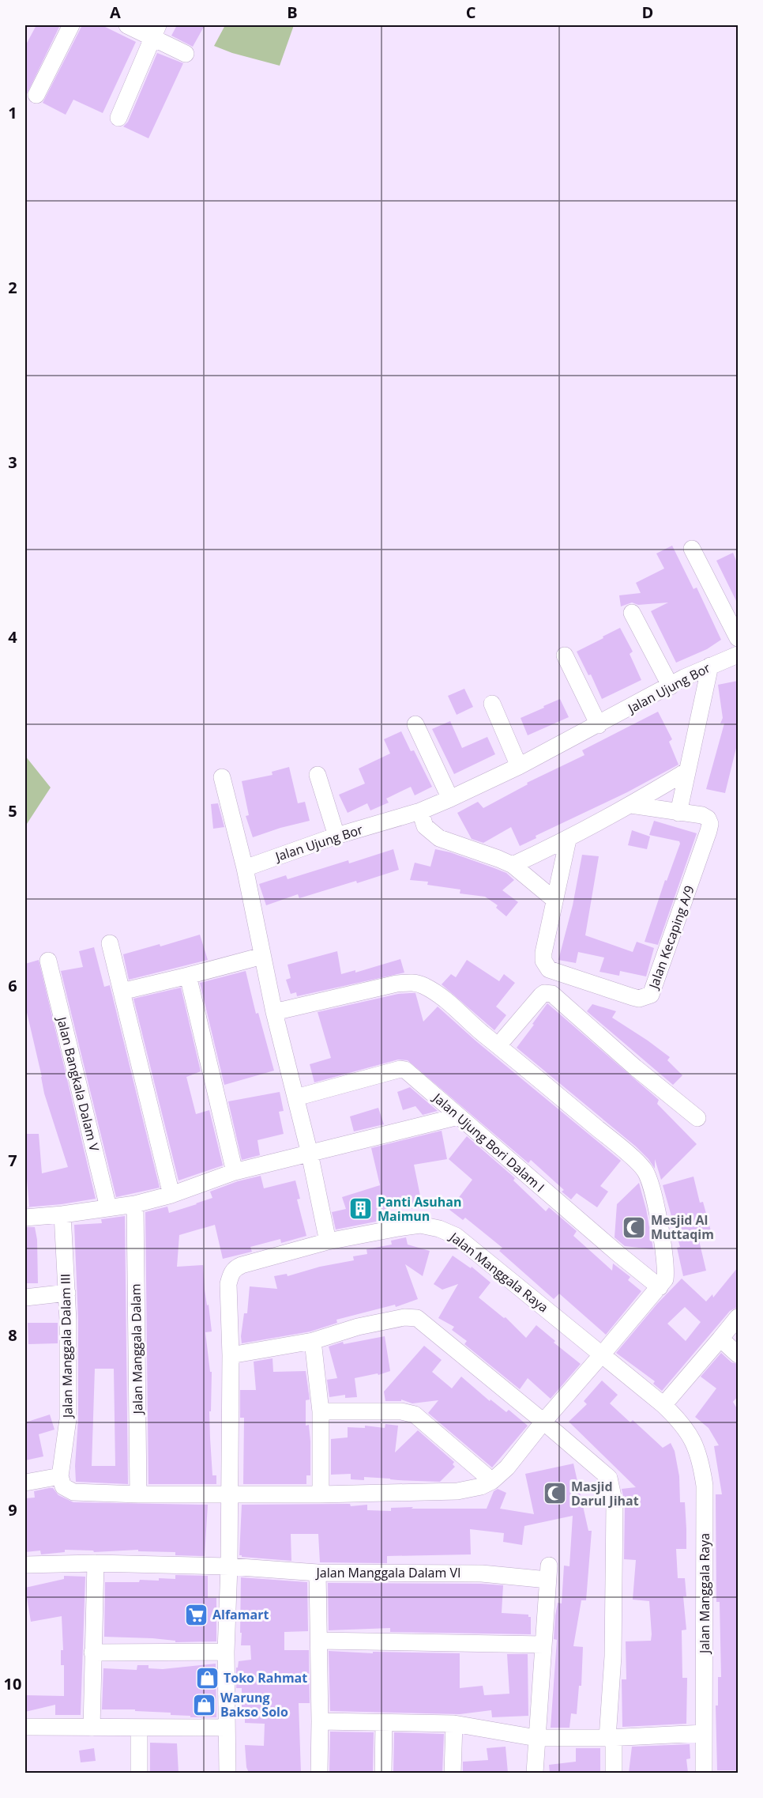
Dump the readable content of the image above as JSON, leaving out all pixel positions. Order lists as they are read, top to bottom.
{
  "streets": {
    "street": [
      "Jalan Ujung Bor",
      "Jalan Kecaping A/9",
      "Jalan Bangkala Dalam V",
      "Jalan Ujung Bori Dalam I",
      "Jalan Manggala Raya",
      "Jalan Manggala Dalam III",
      "Jalan Manggala Dalam",
      "Jalan Manggala Dalam VI"
    ]
  },
  "crossings": [
    ["Jalan Manggala Raya", "Jalan Manggala Dalam VI"]
  ],
  "places": {
    "building": ["Panti Asuhan Maimun"],
    "mosque": ["Mesjid Al Muttaqim", "Masjid Darul Jihat"],
    "supermarket": ["Alfamart"],
    "shop": ["Toko Rahmat", "Warung Bakso Solo"]
  },
  "grid": {
    "columns": [
      "A",
      "B",
      "C",
      "D"
    ],
    "rows": [
      "1",
      "2",
      "3",
      "4",
      "5",
      "6",
      "7",
      "8",
      "9",
      "10"
    ]
  }
}
